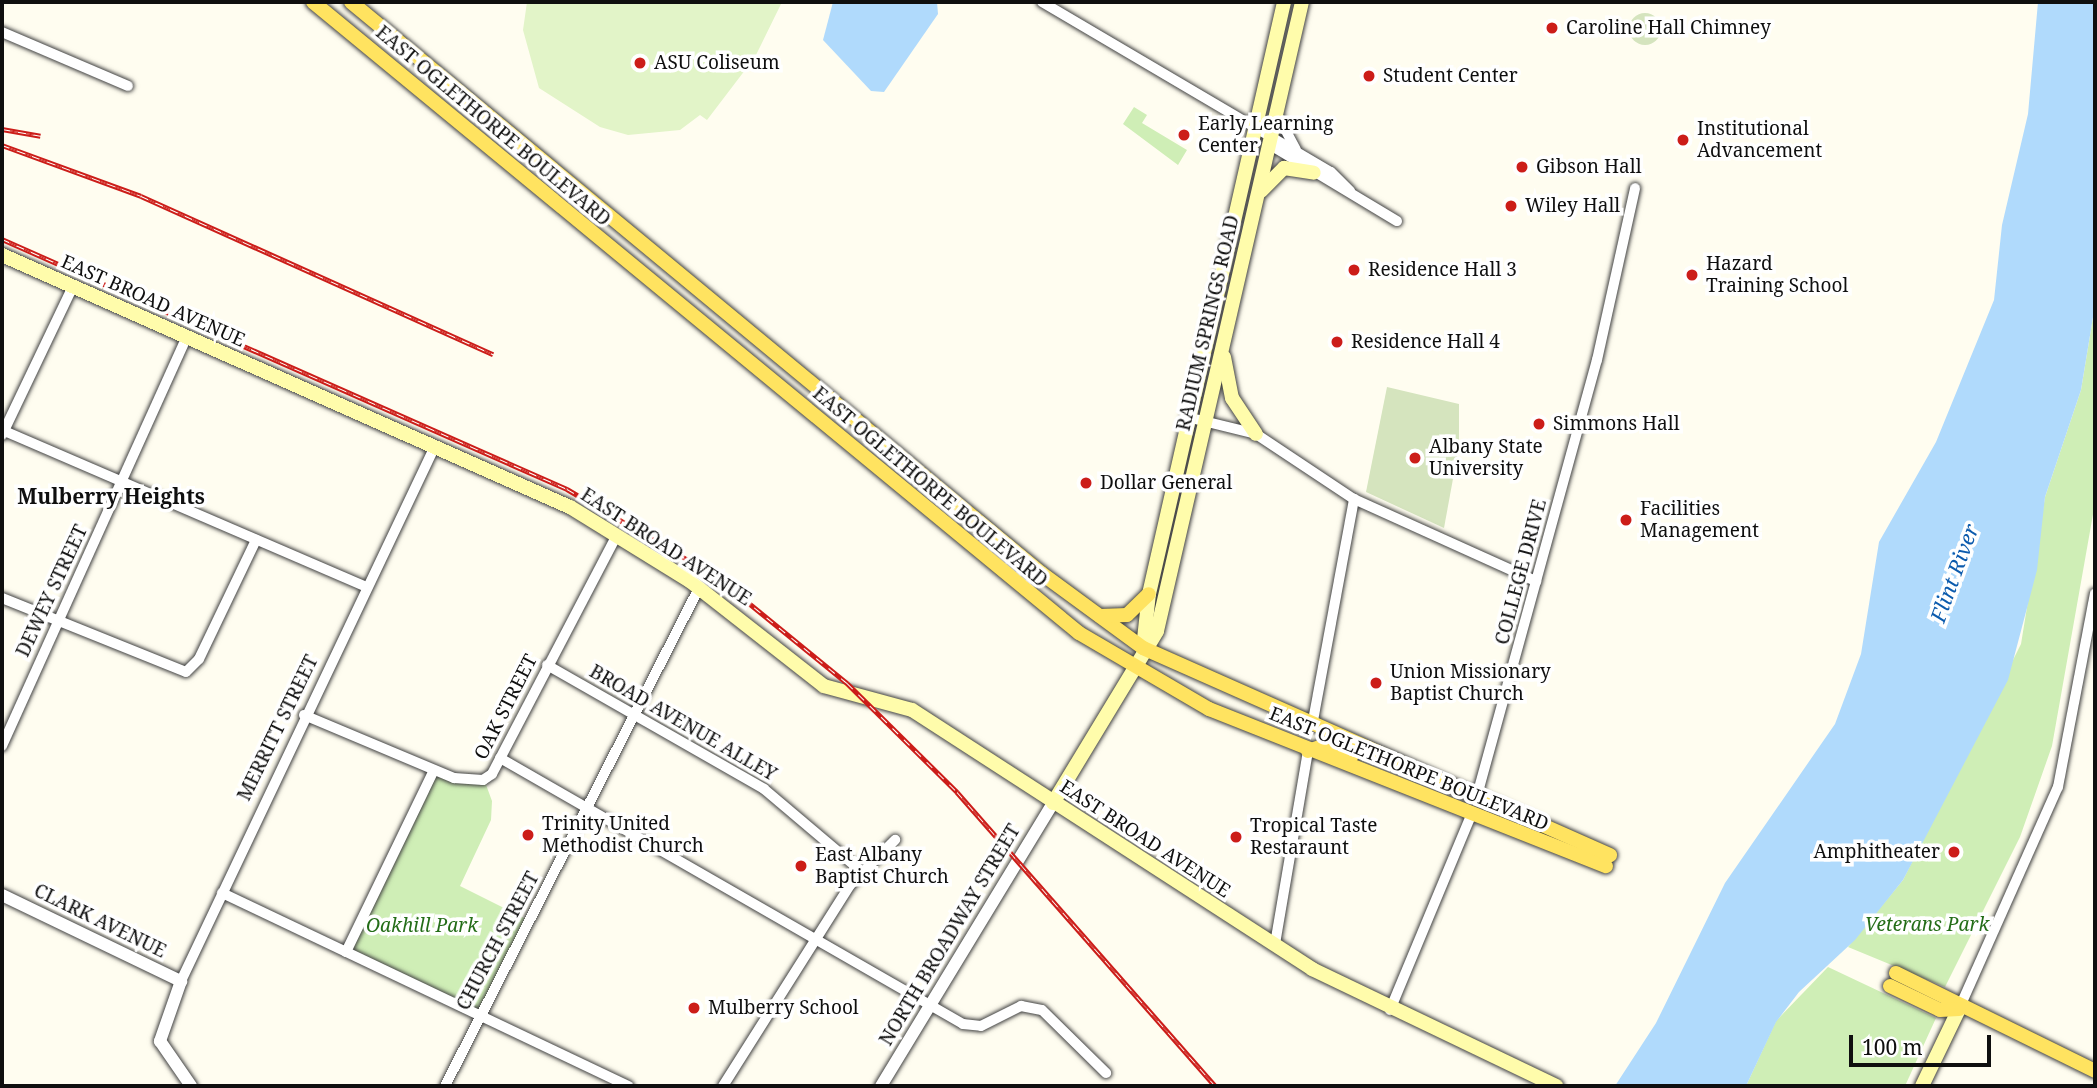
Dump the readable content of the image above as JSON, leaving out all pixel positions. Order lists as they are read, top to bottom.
{
  "streets": {
    "main road": ["EAST OGLETHORPE BOULEVARD", "EAST BROAD AVENUE", "RADIUM SPRINGS ROAD"],
    "street": [
      "COLLEGE DRIVE",
      "DEWEY STREET",
      "OAK STREET",
      "BROAD AVENUE ALLEY",
      "MERRITT STREET",
      "CLARK AVENUE",
      "NORTH BROADWAY STREET",
      "CHURCH STREET"
    ]
  },
  "crossings": [
    ["EAST OGLETHORPE BOULEVARD", "RADIUM SPRINGS ROAD"],
    ["EAST OGLETHORPE BOULEVARD", "COLLEGE DRIVE"],
    ["EAST BROAD AVENUE", "RADIUM SPRINGS ROAD"],
    ["EAST BROAD AVENUE", "DEWEY STREET"],
    ["EAST BROAD AVENUE", "OAK STREET"],
    ["EAST BROAD AVENUE", "MERRITT STREET"],
    ["EAST BROAD AVENUE", "NORTH BROADWAY STREET"],
    ["EAST BROAD AVENUE", "CHURCH STREET"],
    ["RADIUM SPRINGS ROAD", "NORTH BROADWAY STREET"],
    ["OAK STREET", "BROAD AVENUE ALLEY"],
    ["BROAD AVENUE ALLEY", "CHURCH STREET"],
    ["MERRITT STREET", "CLARK AVENUE"]
  ],
  "districts": ["Mulberry Heights"],
  "water": ["Flint River"],
  "parks": ["Veterans Park", "Oakhill Park"],
  "places": [
    "Caroline Hall Chimney",
    "ASU Coliseum",
    "Student Center",
    "Early Learning Center",
    "Institutional Advancement",
    "Gibson Hall",
    "Wiley Hall",
    "Residence Hall 3",
    "Hazard Training School",
    "Residence Hall 4",
    "Simmons Hall",
    "Albany State University",
    "Dollar General",
    "Facilities Management",
    "Union Missionary Baptist Church",
    "Trinity United Methodist Church",
    "Tropical Taste Restaraunt",
    "Amphitheater",
    "East Albany Baptist Church",
    "Mulberry School"
  ],
  "scale_bar": "100 m"
}
